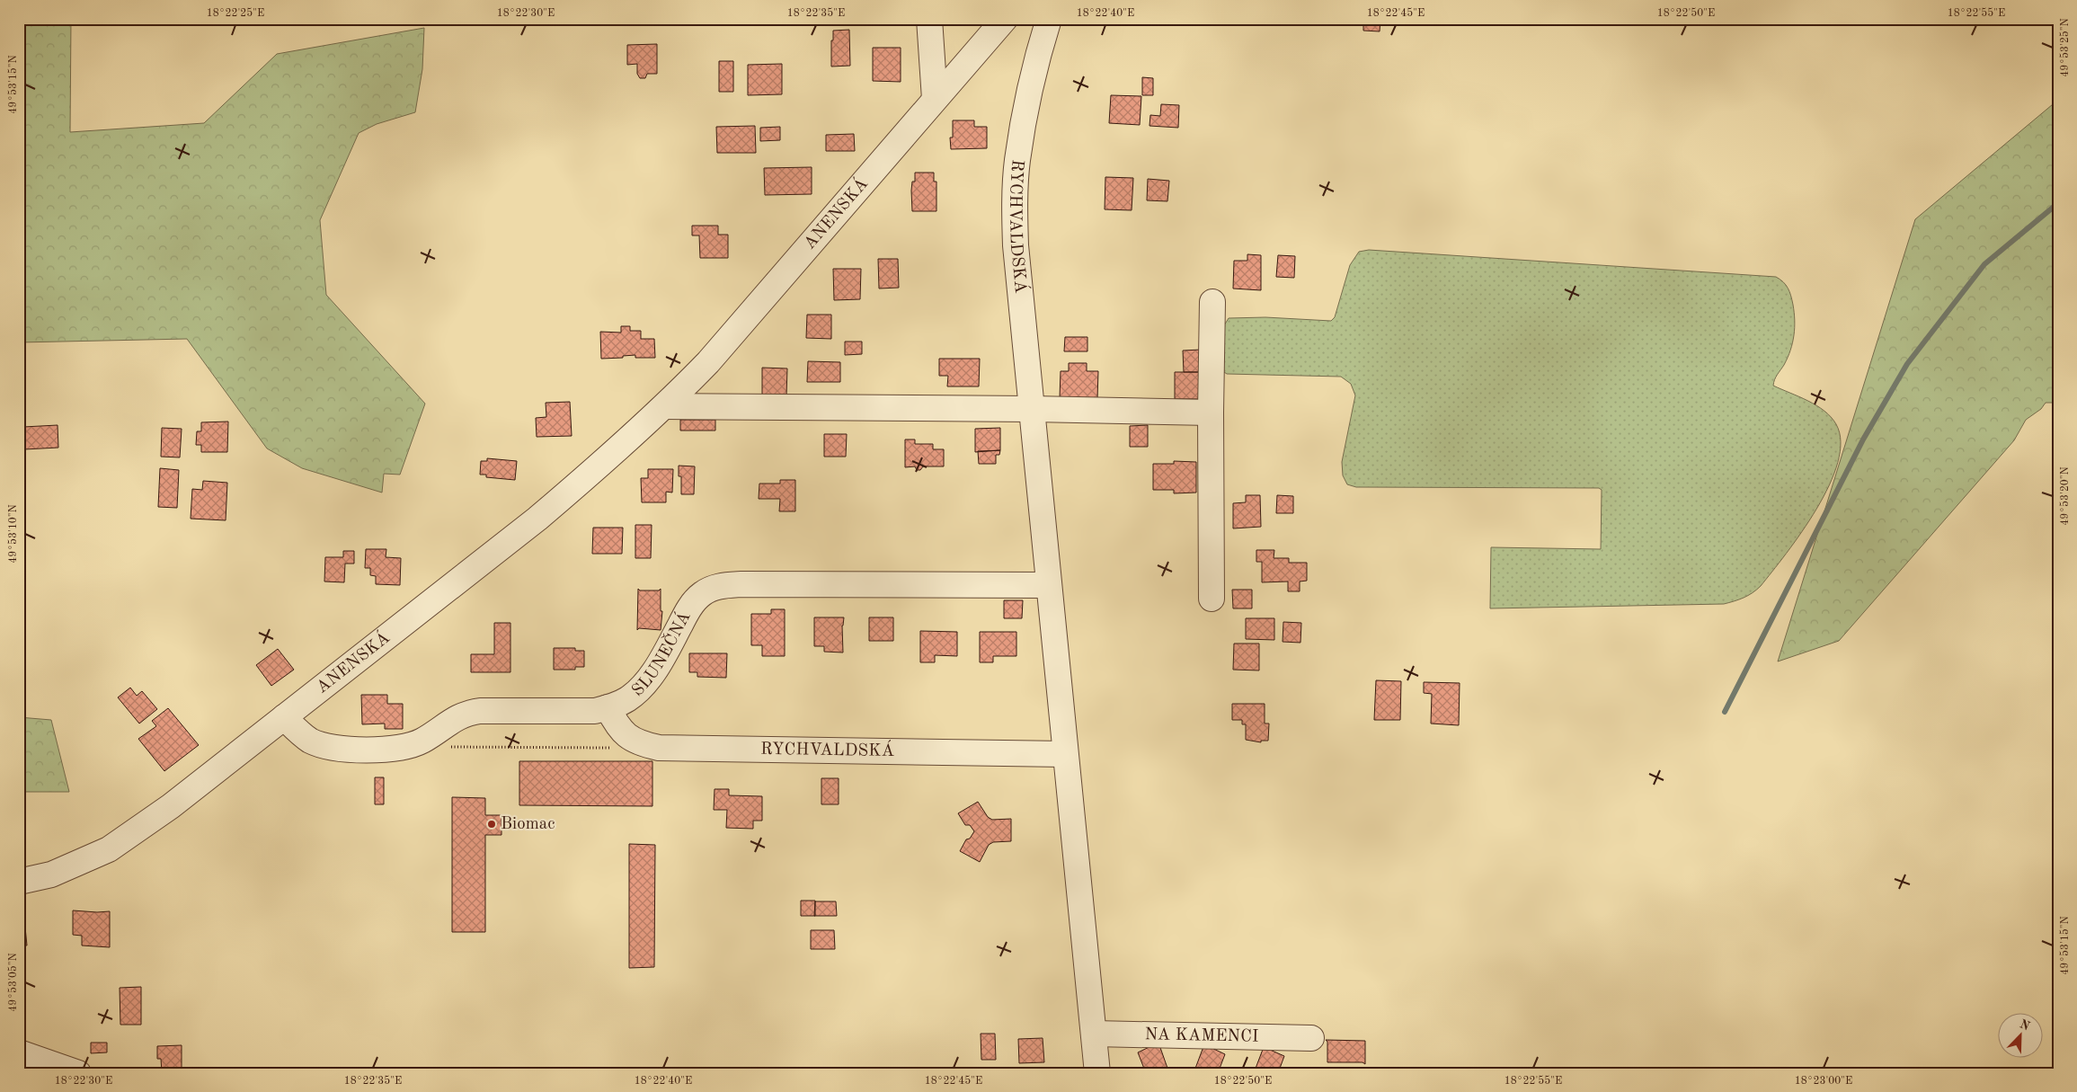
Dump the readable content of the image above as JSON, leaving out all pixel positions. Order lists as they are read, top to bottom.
{
  "streets": {
    "street": [
      "ANENSKÁ",
      "RYCHVALDSKÁ",
      "SLUNEČNÁ",
      "NA KAMENCI"
    ]
  },
  "crossings": [
    ["ANENSKÁ", "SLUNEČNÁ"],
    ["RYCHVALDSKÁ", "SLUNEČNÁ"],
    ["RYCHVALDSKÁ", "NA KAMENCI"]
  ],
  "places": ["Biomac"],
  "north": "top right",
  "coordinates": [
    "18°22'25\"E",
    "18°22'30\"E",
    "18°22'35\"E",
    "18°22'40\"E",
    "18°22'45\"E",
    "18°22'50\"E",
    "18°22'55\"E",
    "49°53'25\"N",
    "49°53'15\"N",
    "49°53'20\"N",
    "49°53'10\"N",
    "49°53'05\"N",
    "18°23'00\"E"
  ]
}
